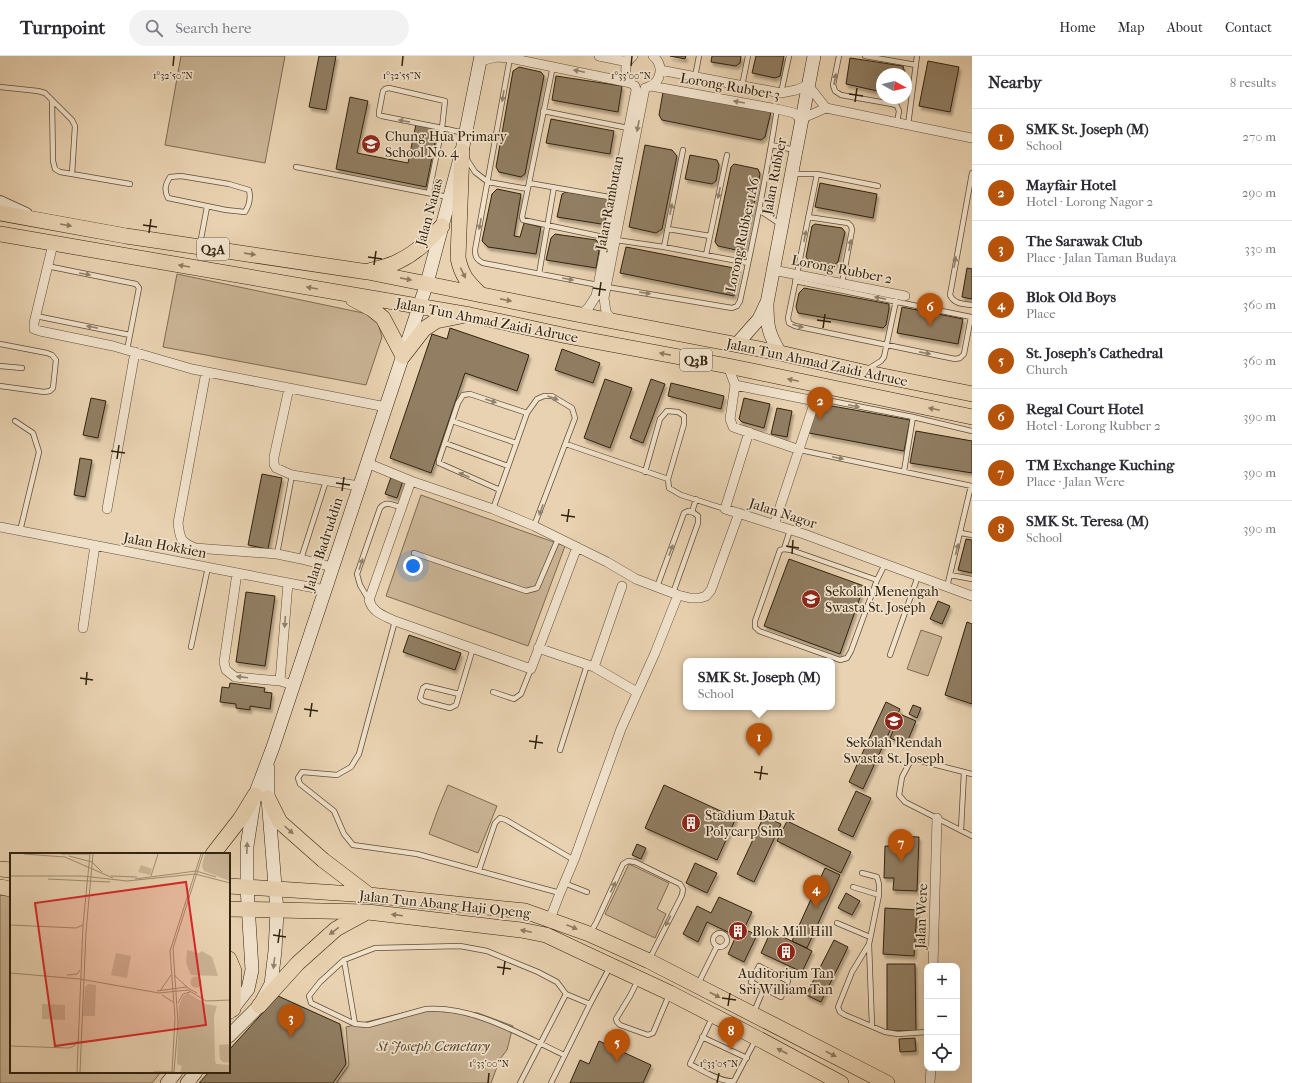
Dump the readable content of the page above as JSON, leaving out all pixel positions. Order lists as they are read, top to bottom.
{
  "streets": {
    "main road": [
      "Jalan Rubber",
      "Jalan Nanas",
      "Q3A",
      "Jalan Tun Ahmad Zaidi Adruce",
      "Q3B",
      "Jalan Badruddin",
      "Jalan Tun Abang Haji Openg"
    ],
    "street": [
      "Lorong Rubber 3",
      "Jalan Rambutan",
      "Lorong Rubber 2",
      "Jalan Nagor",
      "Jalan Hokkien",
      "Jalan Were"
    ],
    "lane": ["Lorong Rubber 1A6"]
  },
  "crossings": [
    ["Lorong Rubber 3", "Jalan Rubber"],
    ["Lorong Rubber 3", "Jalan Rambutan"],
    ["Lorong Rubber 3", "Jalan Nanas"],
    ["Lorong Rubber 3", "Lorong Rubber 1A6"],
    ["Jalan Rubber", "Lorong Rubber 2"],
    ["Jalan Rubber", "Jalan Tun Ahmad Zaidi Adruce"],
    ["Jalan Rambutan", "Lorong Rubber 1A6"],
    ["Jalan Rambutan", "Jalan Tun Ahmad Zaidi Adruce"],
    ["Jalan Nanas", "Jalan Tun Ahmad Zaidi Adruce"],
    ["Jalan Nanas", "Jalan Badruddin"],
    ["Jalan Tun Ahmad Zaidi Adruce", "Jalan Badruddin"],
    ["Jalan Badruddin", "Jalan Hokkien"],
    ["Jalan Badruddin", "Jalan Tun Abang Haji Openg"]
  ],
  "one_way": ["Lorong Rubber 1A6"],
  "parks": ["St Joseph Cemetary"],
  "places": {
    "school or university": ["Chung Hua Primary School No. 4", "Sekolah Menengah Swasta St. Joseph", "Sekolah Rendah Swasta St. Joseph"],
    "building": ["Stadium Datuk Polycarp Sim", "Blok Mill Hill", "Auditorium Tan Sri William Tan"]
  },
  "north": "right",
  "page": {
    "header": "Turnpoint",
    "search": "Search here",
    "nav": [
      "Home",
      "Map",
      "About",
      "Contact"
    ],
    "heading": ["Nearby", "8 results"],
    "list": [
      {
        "mark": "1",
        "name": "SMK St. Joseph (M)",
        "note": "School",
        "value": "270 m"
      },
      {
        "mark": "2",
        "name": "Mayfair Hotel",
        "note": "Hotel · Lorong Nagor 2",
        "value": "290 m"
      },
      {
        "mark": "3",
        "name": "The Sarawak Club",
        "note": "Place · Jalan Taman Budaya",
        "value": "330 m"
      },
      {
        "mark": "4",
        "name": "Blok Old Boys",
        "note": "Place",
        "value": "360 m"
      },
      {
        "mark": "5",
        "name": "St. Joseph's Cathedral",
        "note": "Church",
        "value": "360 m"
      },
      {
        "mark": "6",
        "name": "Regal Court Hotel",
        "note": "Hotel · Lorong Rubber 2",
        "value": "390 m"
      },
      {
        "mark": "7",
        "name": "TM Exchange Kuching",
        "note": "Place · Jalan Were",
        "value": "390 m"
      },
      {
        "mark": "8",
        "name": "SMK St. Teresa (M)",
        "note": "School",
        "value": "390 m"
      }
    ],
    "pins": [
      "6",
      "2",
      "1",
      "7",
      "4",
      "3",
      "8",
      "5"
    ],
    "popup": ["SMK St. Joseph (M)", "School"],
    "map_buttons": ["+", "−"]
  },
  "coordinates": [
    "1°32'50\"N",
    "1°32'55\"N",
    "1°33'00\"N",
    "1°33'05\"N"
  ]
}
